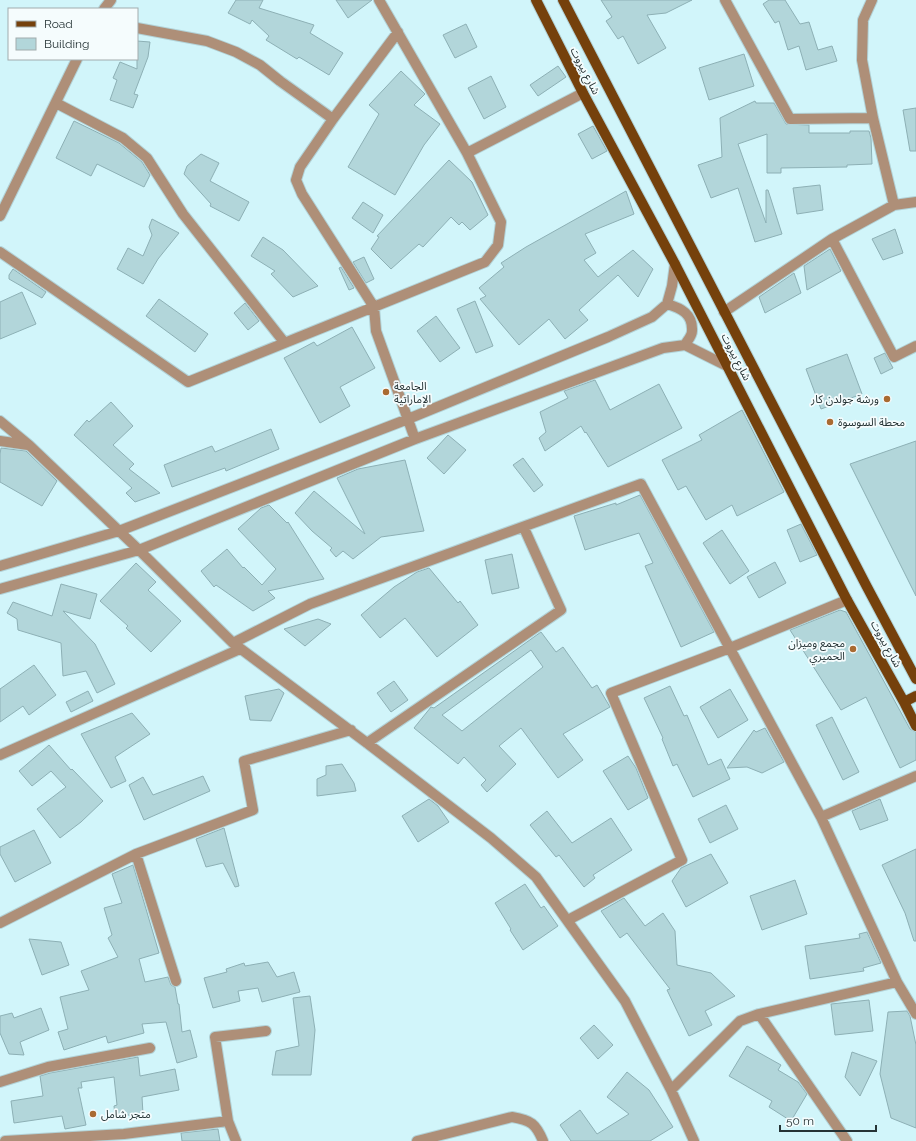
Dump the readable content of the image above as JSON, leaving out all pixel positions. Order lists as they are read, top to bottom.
{
  "streets": {
    "main road": ["شارع بيروت"]
  },
  "places": [
    "الجامعة الإماراتية",
    "ورشة جولدن كار",
    "محطة السوسوة",
    "مجمع وميزان الحميري",
    "متجر شامل"
  ],
  "legend": ["Road", "Building"],
  "scale_bar": "50 m"
}
